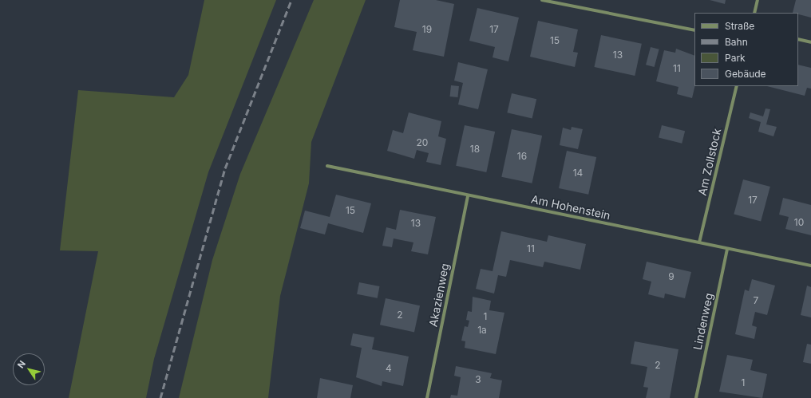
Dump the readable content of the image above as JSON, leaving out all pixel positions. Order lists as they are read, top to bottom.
{
  "streets": {
    "street": [
      "Am Zollstock",
      "Am Hohenstein",
      "Akazienweg",
      "Lindenweg"
    ]
  },
  "crossings": [
    ["Am Zollstock", "Am Hohenstein"],
    ["Am Hohenstein", "Akazienweg"],
    ["Am Hohenstein", "Lindenweg"]
  ],
  "house_numbers": [
    "19",
    "17",
    "15",
    "13",
    "11",
    "20",
    "18",
    "16",
    "14",
    "17",
    "15",
    "10",
    "13",
    "11",
    "9",
    "7",
    "2",
    "1",
    "1a",
    "2",
    "4",
    "3",
    "1"
  ],
  "legend": [
    "Straße",
    "Bahn",
    "Park",
    "Gebäude"
  ],
  "north": "top left"
}
